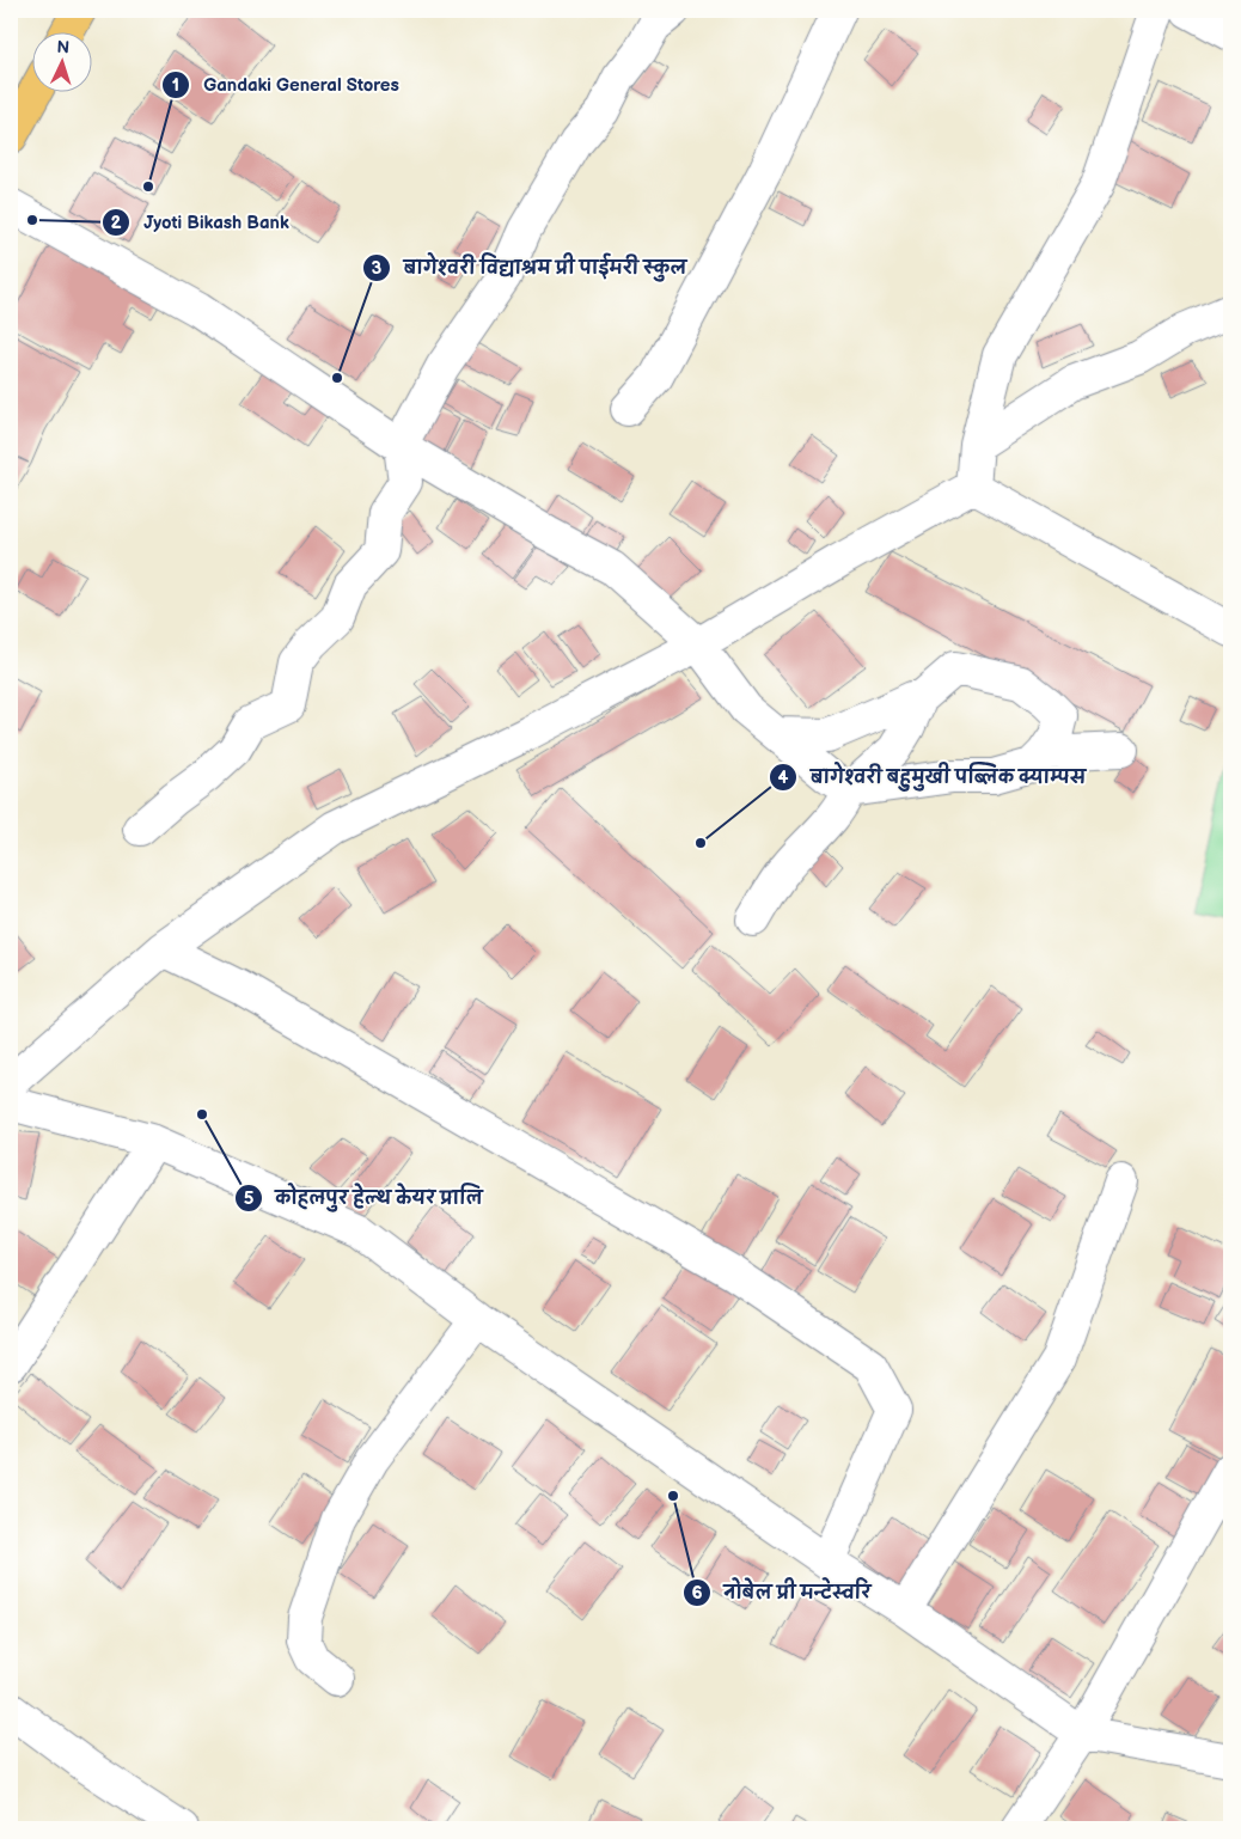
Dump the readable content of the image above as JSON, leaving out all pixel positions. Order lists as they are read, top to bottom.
{
  "places": [
    "Gandaki General Stores",
    "Jyoti Bikash Bank",
    "बागेश्वरी विद्याश्रम प्री पाईमरी स्कुल",
    "बागेश्वरी बहुमुखी पब्लिक क्याम्पस",
    "कोहलपुर हेल्थ केयर प्रालि",
    "नोबेल प्री मन्टेस्वरि"
  ],
  "north": "top"
}
